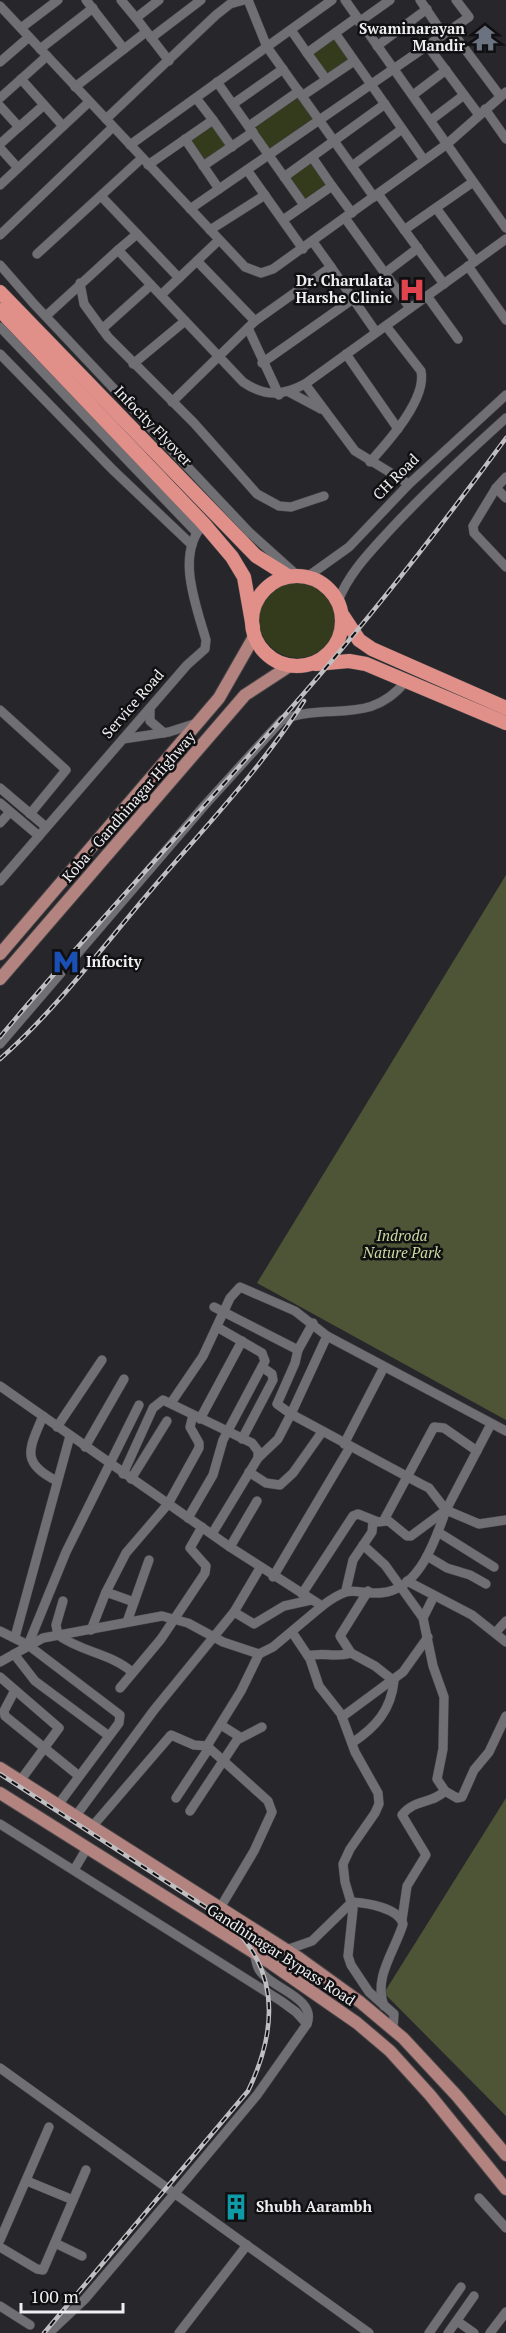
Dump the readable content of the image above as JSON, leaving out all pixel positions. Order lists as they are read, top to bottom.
{
  "streets": {
    "highway": ["Infocity Flyover"],
    "main road": ["Koba - Gandhinagar Highway", "Gandhinagar Bypass Road"],
    "street": ["CH Road", "Service Road"]
  },
  "crossings": [
    ["Infocity Flyover", "CH Road"],
    ["Infocity Flyover", "Service Road"],
    ["Infocity Flyover", "Koba - Gandhinagar Highway"],
    ["CH Road", "Koba - Gandhinagar Highway"]
  ],
  "parks": ["Indroda Nature Park"],
  "places": {
    "temple": ["Swaminarayan Mandir"],
    "hospital": ["Dr. Charulata Harshe Clinic"],
    "metro station": ["Infocity"],
    "building": ["Shubh Aarambh"]
  },
  "scale_bar": "100 m"
}
